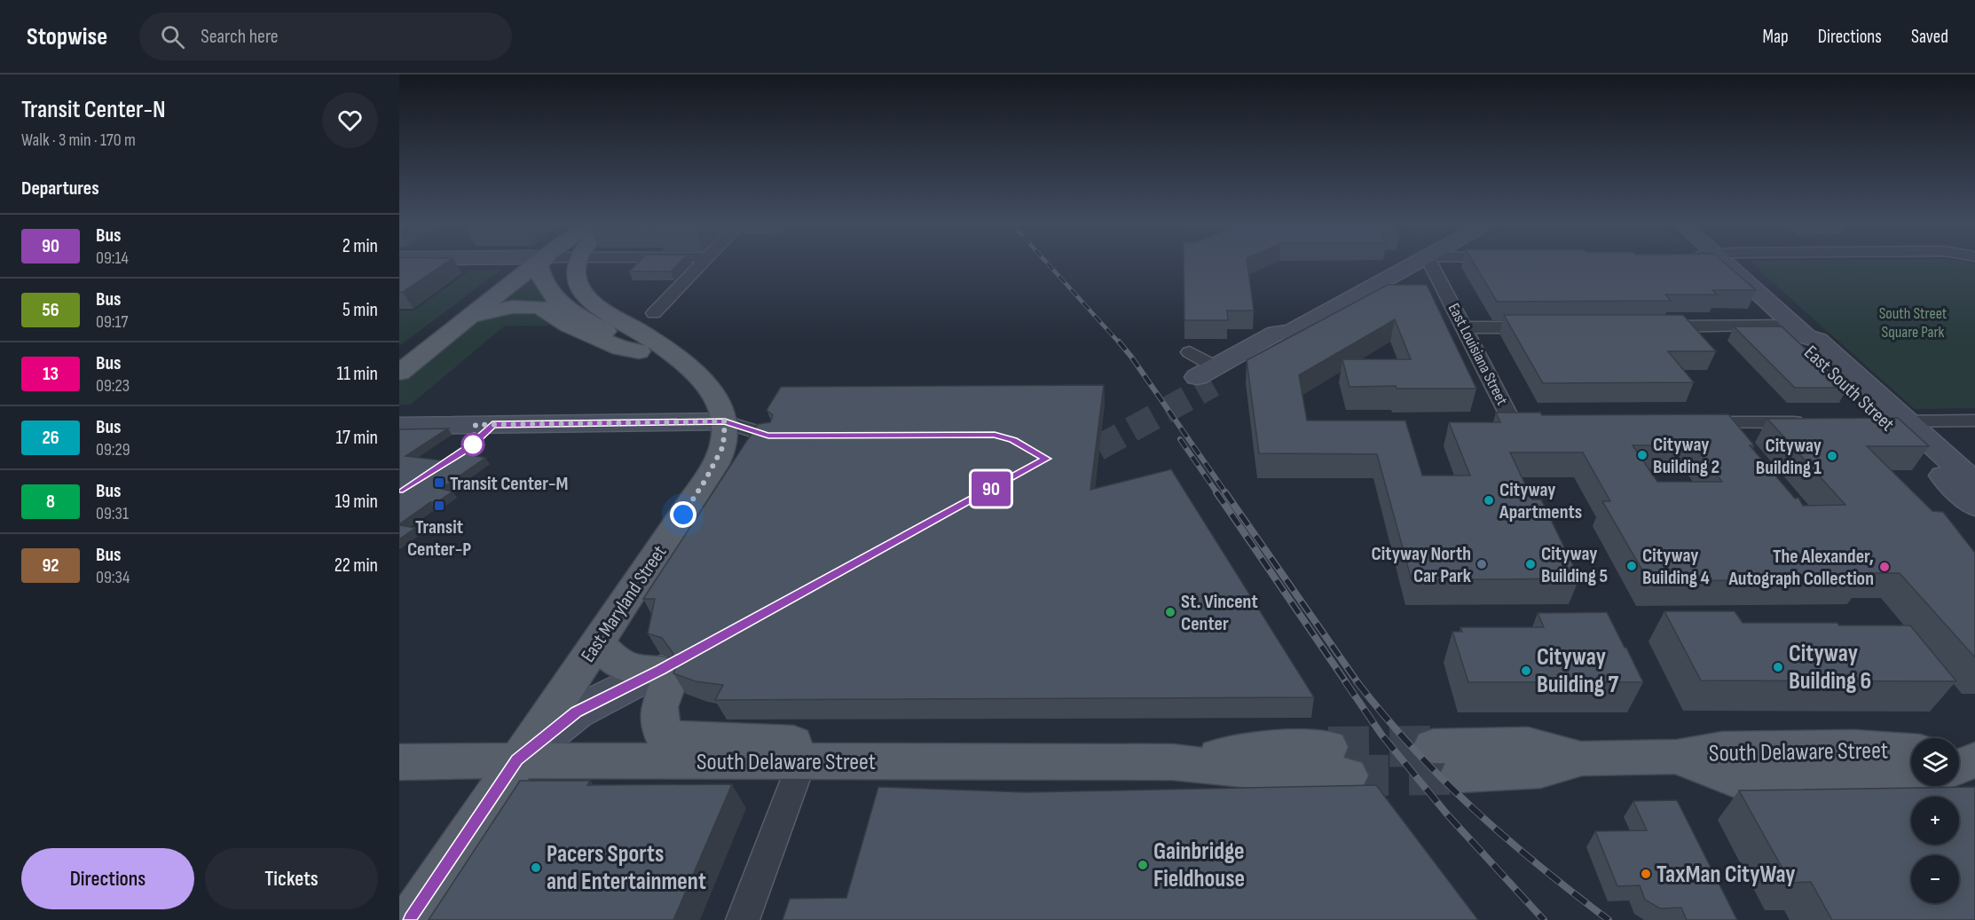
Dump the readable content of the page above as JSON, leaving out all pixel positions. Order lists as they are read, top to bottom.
{
  "streets": {
    "main road": ["East South Street", "East Maryland Street", "South Delaware Street"],
    "street": ["East Louisiana Street"]
  },
  "crossings": [
    ["East Maryland Street", "South Delaware Street"]
  ],
  "parks": ["South Street Square Park"],
  "places": {
    "other": [
      "Cityway Building 2",
      "Cityway Building 1",
      "Cityway Apartments",
      "Cityway North Car Park",
      "Cityway Building 5",
      "Cityway Building 4",
      "The Alexander, Autograph Collection",
      "St. Vincent Center",
      "Cityway Building 6",
      "Cityway Building 7",
      "Gainbridge Fieldhouse",
      "Pacers Sports and Entertainment",
      "TaxMan CityWay"
    ],
    "transit": ["Transit Center-M", "Transit Center-P"]
  },
  "lines": ["bus line 90"],
  "page": {
    "header": "Stopwise",
    "search": "Search here",
    "nav": ["Map", "Directions", "Saved"],
    "heading": [
      ["Transit Center-N", "Walk · 3 min · 170 m"],
      "Departures"
    ],
    "on_map": "90",
    "list": [
      {
        "mark": "90",
        "name": "Bus",
        "note": "09:14",
        "value": "2 min"
      },
      {
        "mark": "56",
        "name": "Bus",
        "note": "09:17",
        "value": "5 min"
      },
      {
        "mark": "13",
        "name": "Bus",
        "note": "09:23",
        "value": "11 min"
      },
      {
        "mark": "26",
        "name": "Bus",
        "note": "09:29",
        "value": "17 min"
      },
      {
        "mark": "8",
        "name": "Bus",
        "note": "09:31",
        "value": "19 min"
      },
      {
        "mark": "92",
        "name": "Bus",
        "note": "09:34",
        "value": "22 min"
      }
    ],
    "map_buttons": ["+", "−"],
    "buttons": ["Directions", "Tickets"]
  }
}
